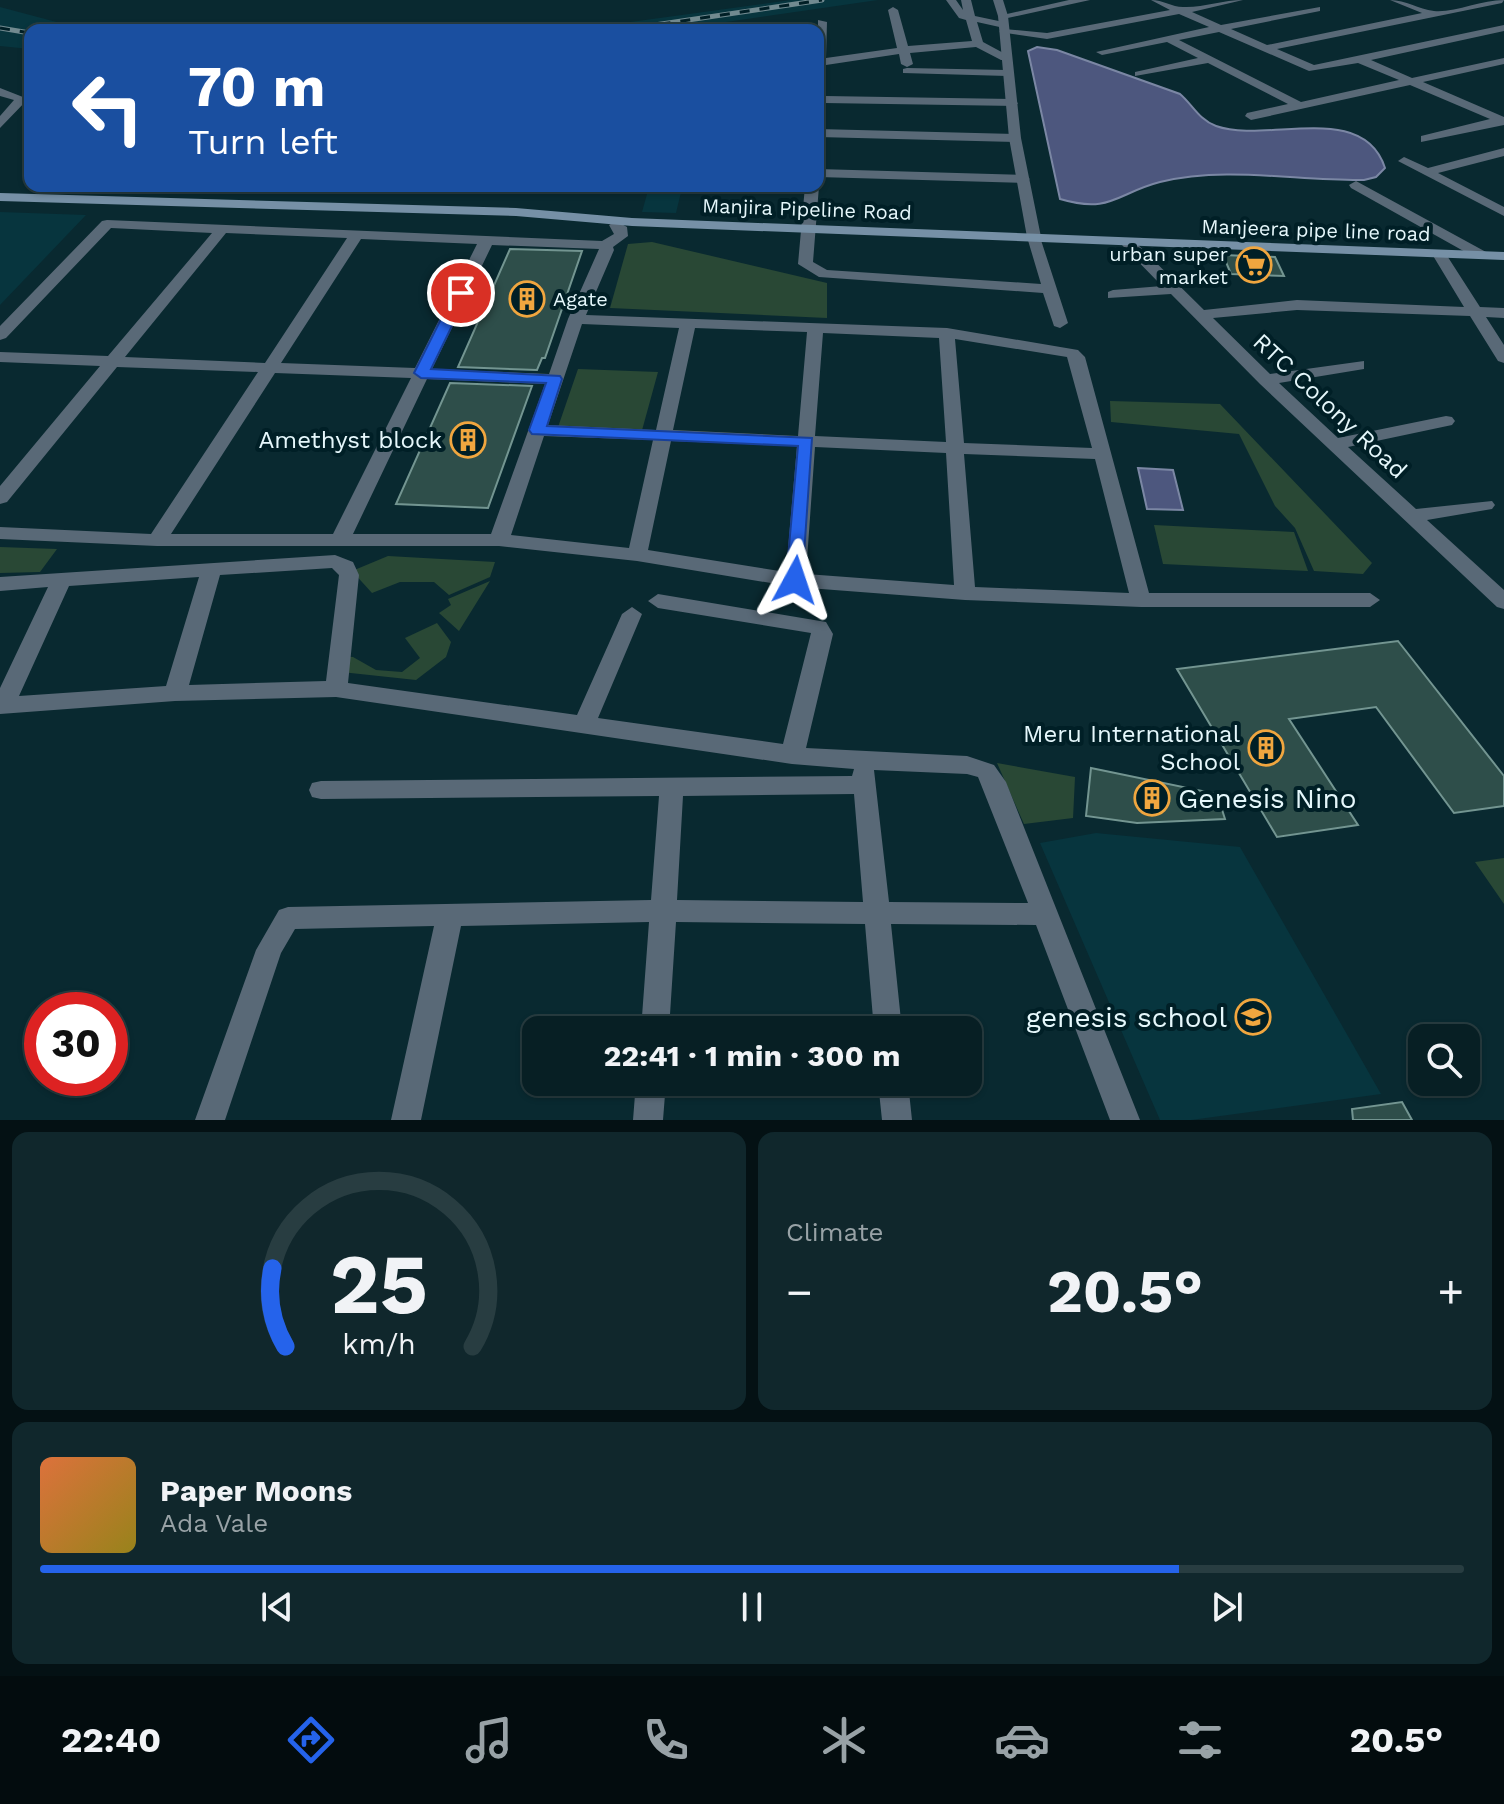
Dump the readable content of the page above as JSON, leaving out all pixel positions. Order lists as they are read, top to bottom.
{
  "streets": {
    "main road": ["Manjira Pipeline Road", "Manjeera pipe line road"],
    "street": ["RTC Colony Road"]
  },
  "crossings": [
    ["Manjira Pipeline Road", "Manjeera pipe line road"],
    ["Manjira Pipeline Road", "RTC Colony Road"],
    ["Manjeera pipe line road", "RTC Colony Road"]
  ],
  "places": {
    "supermarket": ["urban super market"],
    "building": [
      "Agate",
      "Amethyst block",
      "Meru International School",
      "Genesis Nino"
    ],
    "school or university": ["genesis school"]
  },
  "page": {
    "turn": ["70 m", "Turn left"],
    "limit": "30",
    "trip": "22:41 · 1 min · 300 m",
    "tile": "Climate",
    "heat": ["−", "20.5°", "+"],
    "song": ["Paper Moons", "Ada Vale"],
    "tabs": ["22:40", "20.5°"],
    "gauge": ["25", "km/h"]
  }
}
